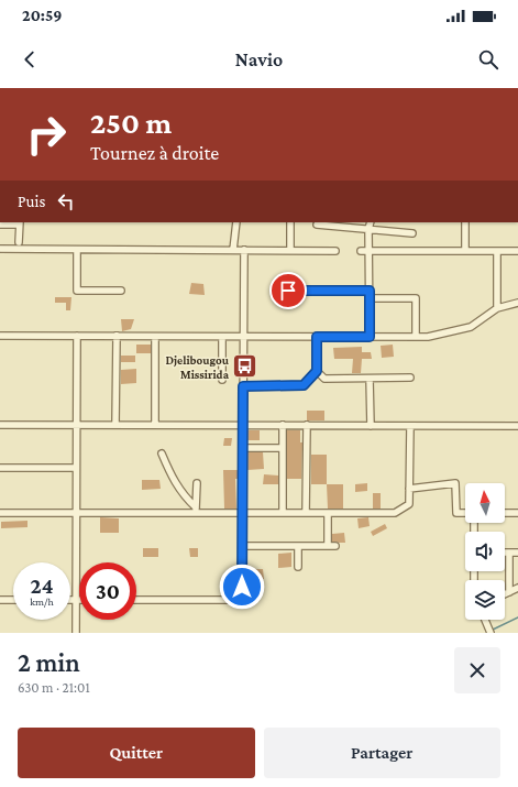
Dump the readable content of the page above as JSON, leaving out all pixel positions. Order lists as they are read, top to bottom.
{
  "places": {
    "bus stop": ["Djelibougou Missirida"]
  },
  "north": "top",
  "page": {
    "status": "20:59",
    "header": "Navio",
    "turn": ["250 m", "Tournez à droite"],
    "then": "Puis",
    "speed": "24 km/h",
    "limit": "30",
    "heading": ["2 min", "630 m · 21:01"],
    "buttons": ["Quitter", "Partager"]
  }
}
